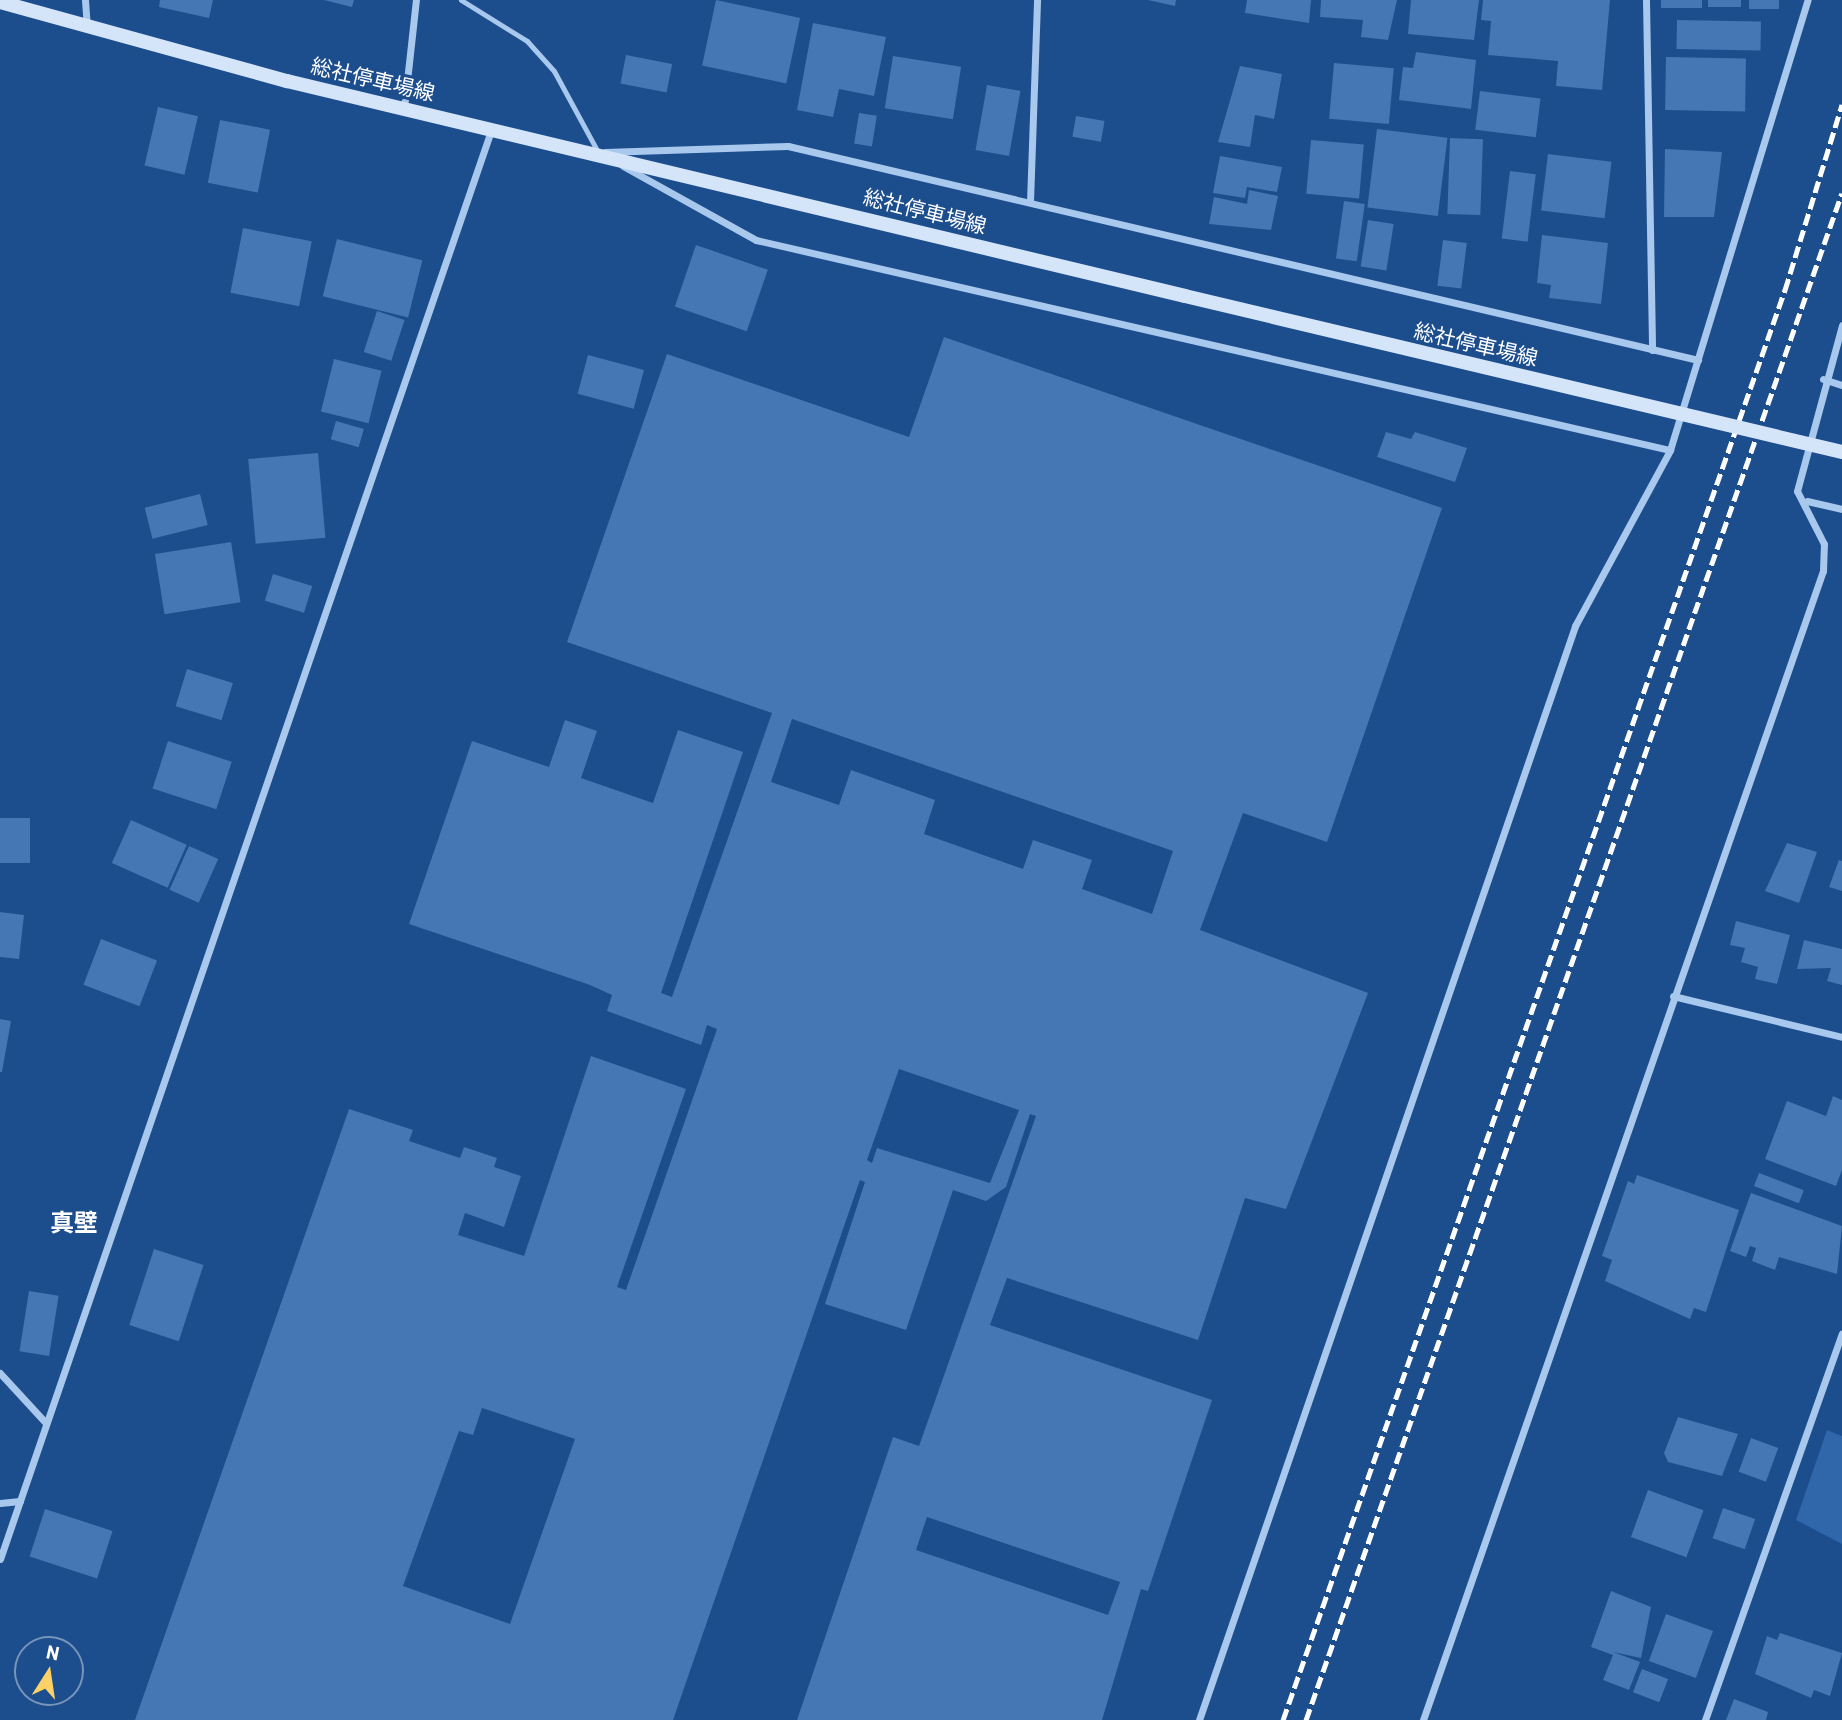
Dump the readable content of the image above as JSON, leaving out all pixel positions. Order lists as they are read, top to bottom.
{
  "streets": {
    "main road": ["総社停車場線"]
  },
  "districts": ["真壁"],
  "north": "top"
}
